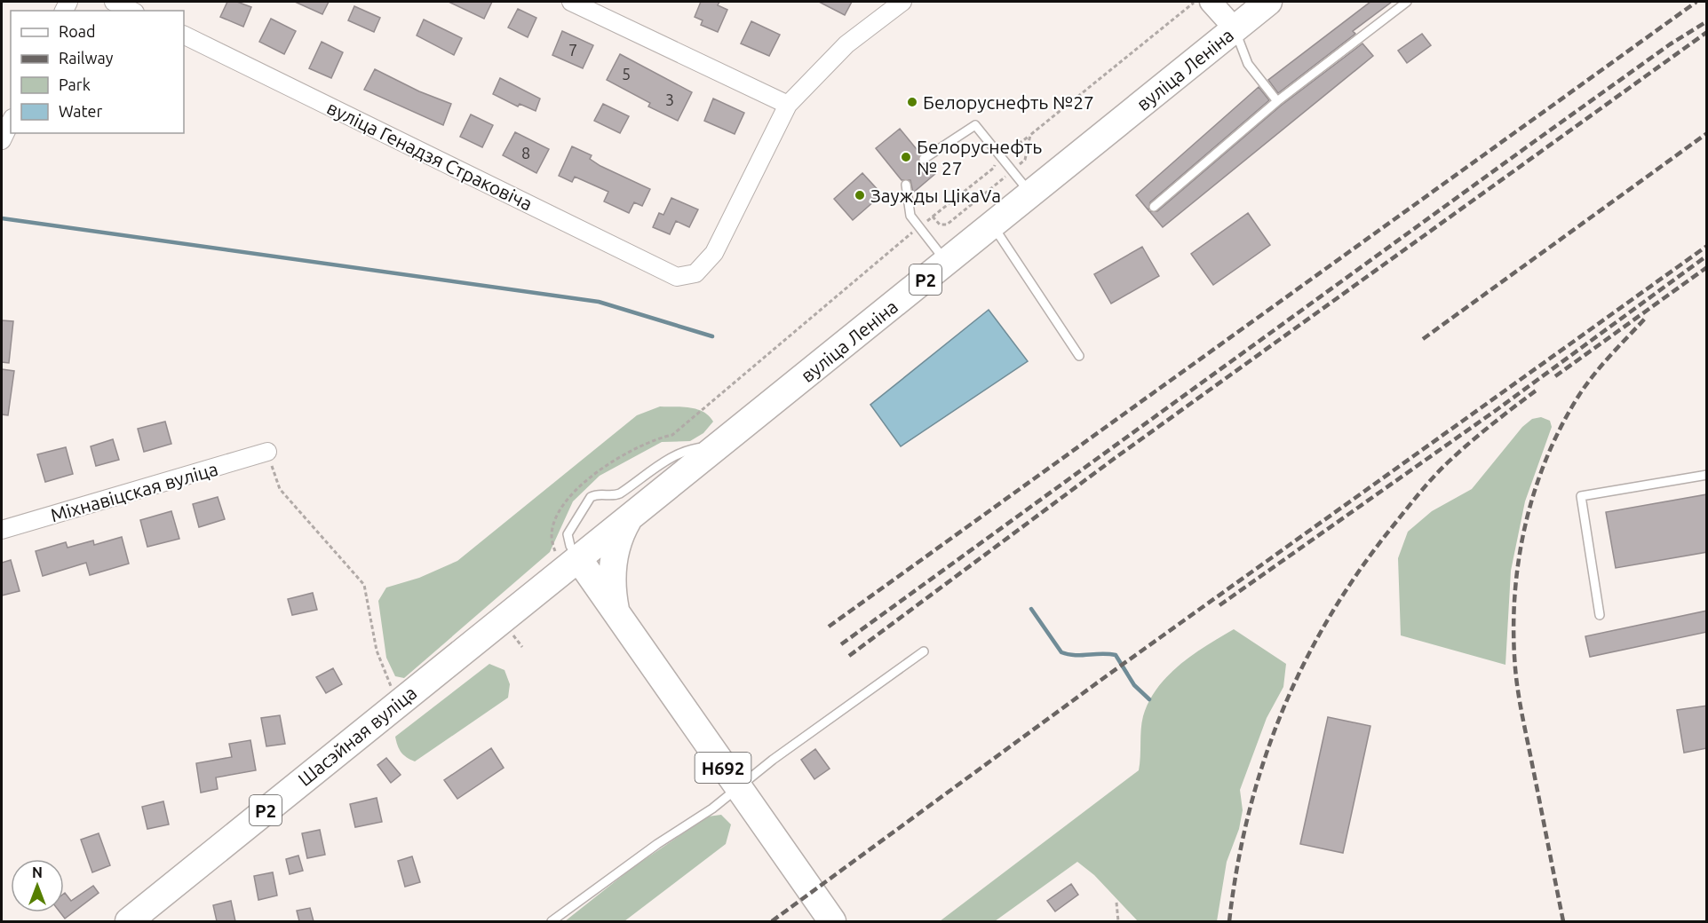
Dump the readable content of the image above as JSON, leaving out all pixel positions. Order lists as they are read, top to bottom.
{
  "streets": {
    "main road": [
      "вуліца Леніна",
      "Р2",
      "Шасэйная вуліца",
      "Н692"
    ],
    "street": ["вуліца Генадзя Страковіча", "Міхнавіцская вуліца"]
  },
  "crossings": [
    ["вуліца Леніна", "Шасэйная вуліца"],
    ["вуліца Леніна", "Н692"],
    ["Шасэйная вуліца", "Н692"]
  ],
  "places": ["Белоруснефть №27", "Белоруснефть № 27", "Заужды ЦікаVа"],
  "house_numbers": [
    "7",
    "5",
    "3",
    "8"
  ],
  "legend": [
    "Road",
    "Railway",
    "Park",
    "Water"
  ],
  "north": "top"
}
